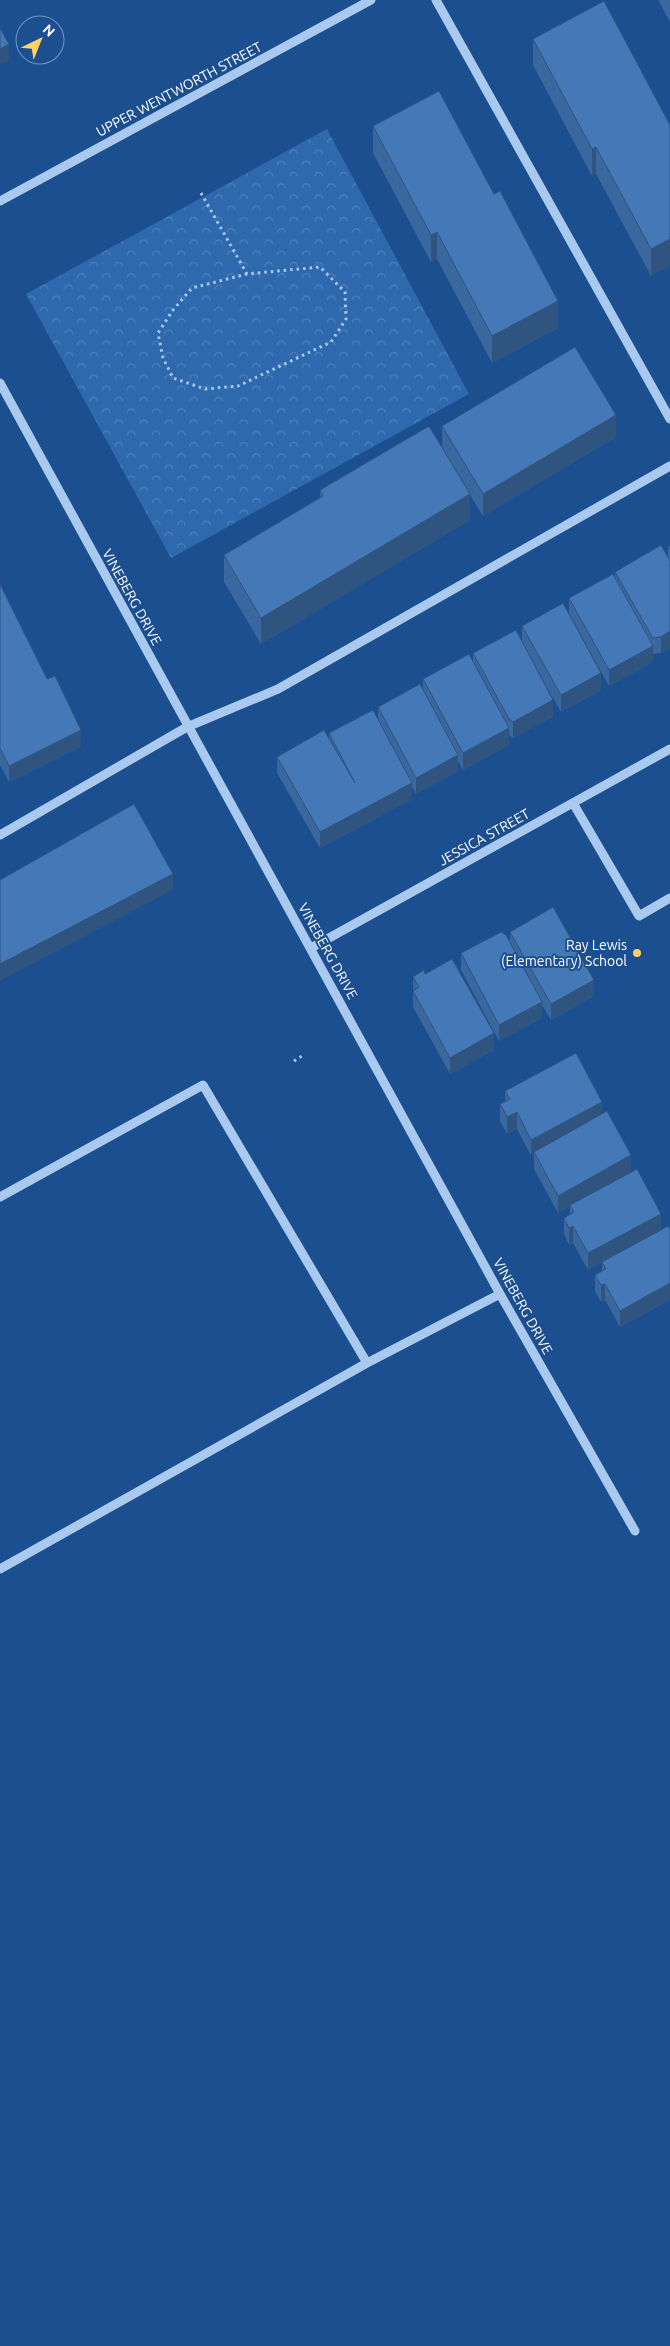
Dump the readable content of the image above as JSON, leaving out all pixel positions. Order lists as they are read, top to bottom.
{
  "streets": {
    "street": ["UPPER WENTWORTH STREET", "VINEBERG DRIVE", "JESSICA STREET"]
  },
  "crossings": [
    ["VINEBERG DRIVE", "JESSICA STREET"]
  ],
  "places": ["Ray Lewis (Elementary) School"],
  "north": "top right"
}
